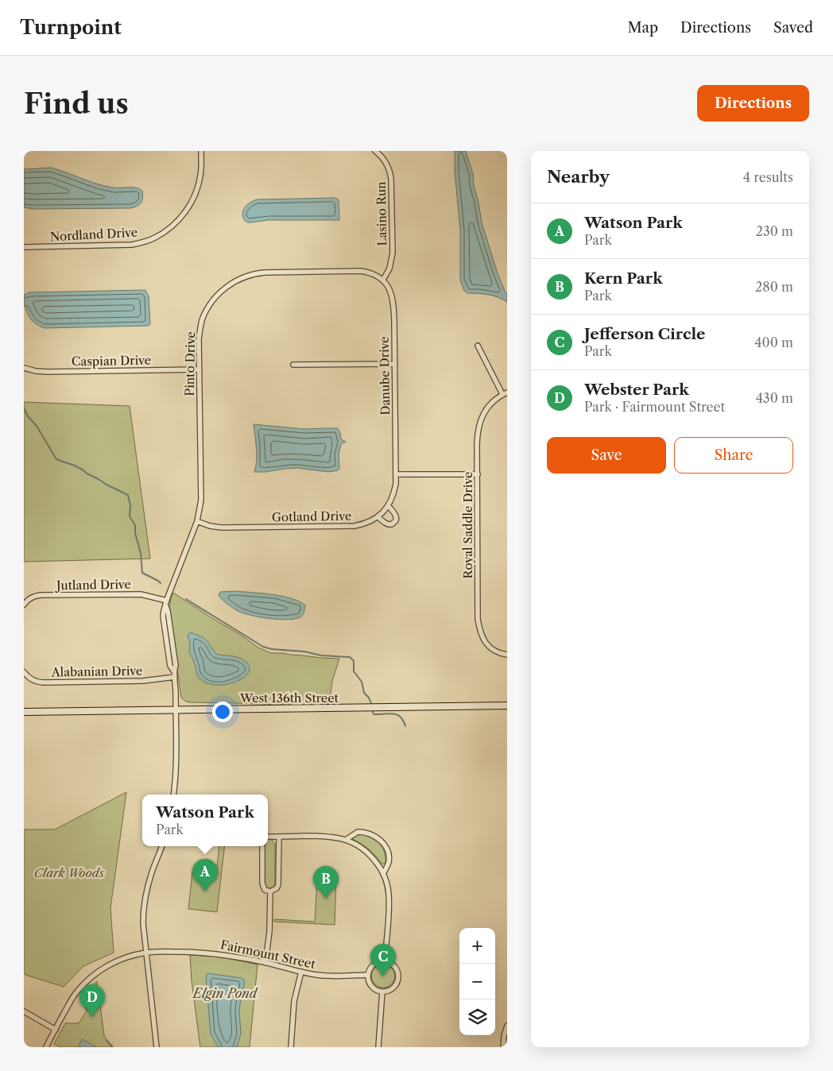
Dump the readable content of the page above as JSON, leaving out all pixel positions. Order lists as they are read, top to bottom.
{
  "streets": {
    "street": [
      "Lasino Run",
      "Nordland Drive",
      "Caspian Drive",
      "Pinto Drive",
      "Danube Drive",
      "Gotland Drive",
      "Royal Saddle Drive",
      "Jutland Drive",
      "Alabanian Drive",
      "West 136th Street",
      "Fairmount Street"
    ]
  },
  "crossings": [
    ["Lasino Run", "Pinto Drive"],
    ["Lasino Run", "Danube Drive"],
    ["Caspian Drive", "Pinto Drive"],
    ["Pinto Drive", "Danube Drive"],
    ["Pinto Drive", "Gotland Drive"],
    ["Pinto Drive", "Jutland Drive"],
    ["Pinto Drive", "Alabanian Drive"],
    ["Pinto Drive", "West 136th Street"],
    ["Danube Drive", "Gotland Drive"]
  ],
  "water": ["Elgin Pond"],
  "parks": ["Clark Woods"],
  "page": {
    "header": "Turnpoint",
    "nav": ["Map", "Directions", "Saved"],
    "buttons": [
      "Directions",
      ["Save", "Share"]
    ],
    "title": "Find us",
    "heading": ["Nearby", "4 results"],
    "list": [
      {
        "mark": "A",
        "name": "Watson Park",
        "note": "Park",
        "value": "230 m"
      },
      {
        "mark": "B",
        "name": "Kern Park",
        "note": "Park",
        "value": "280 m"
      },
      {
        "mark": "C",
        "name": "Jefferson Circle",
        "note": "Park",
        "value": "400 m"
      },
      {
        "mark": "D",
        "name": "Webster Park",
        "note": "Park · Fairmount Street",
        "value": "430 m"
      }
    ],
    "popup": ["Watson Park", "Park"],
    "pins": [
      "A",
      "B",
      "C",
      "D"
    ],
    "map_buttons": ["+", "−"]
  }
}
